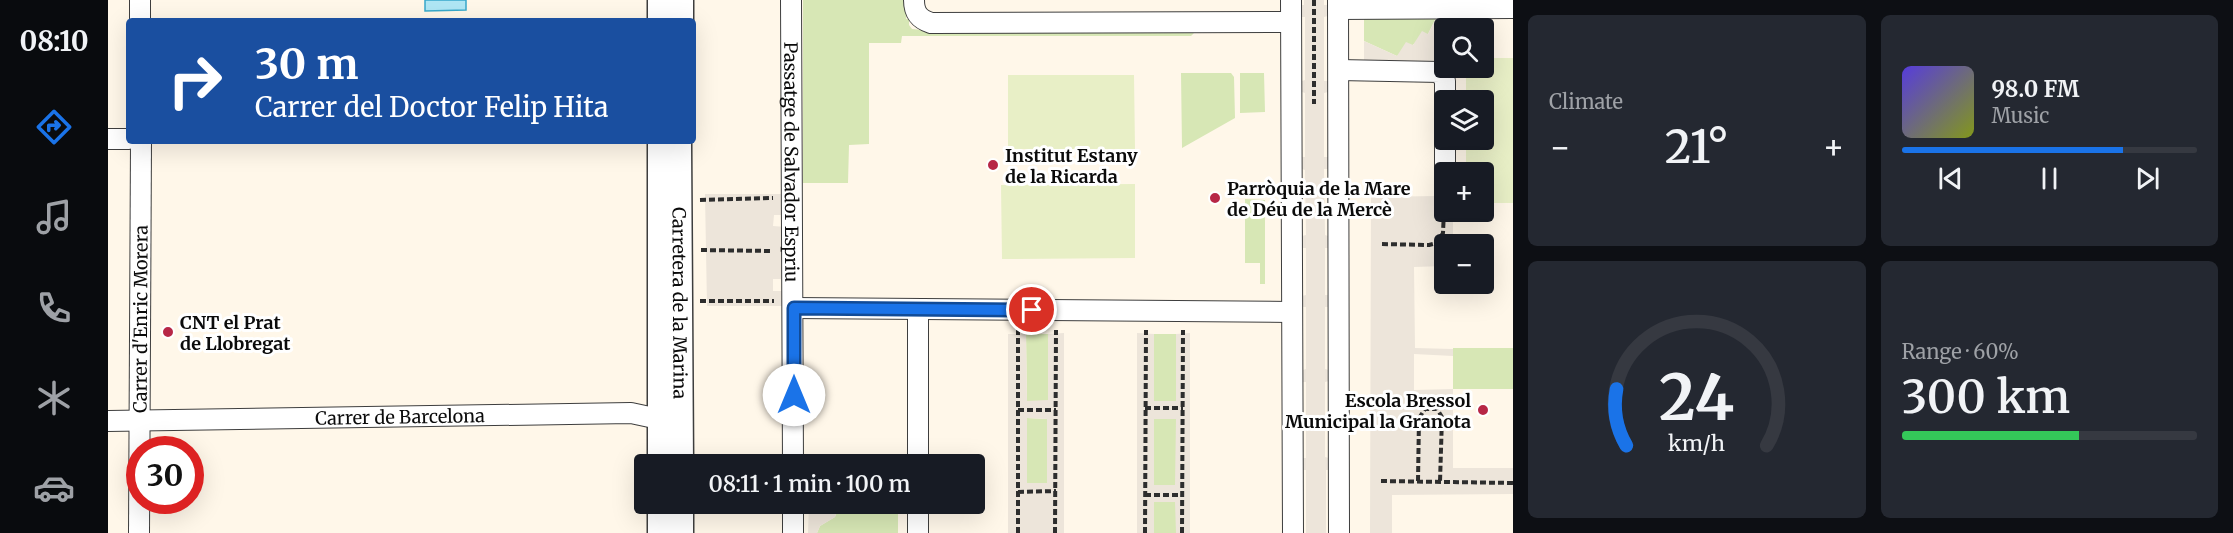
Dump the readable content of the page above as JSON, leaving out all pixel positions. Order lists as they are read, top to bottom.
{
  "streets": {
    "street": [
      "Passatge de Salvador Espriu",
      "Carretera de la Marina",
      "Carrer d'Enric Morera",
      "Carrer de Barcelona"
    ]
  },
  "crossings": [
    ["Carretera de la Marina", "Carrer de Barcelona"],
    ["Carrer d'Enric Morera", "Carrer de Barcelona"]
  ],
  "places": [
    "Institut Estany de la Ricarda",
    "Parròquia de la Mare de Déu de la Mercè",
    "CNT el Prat de Llobregat",
    "Escola Bressol Municipal la Granota"
  ],
  "page": {
    "tabs": "08:10",
    "tile": [
      "Climate",
      ["Range · 60%", "300 km"]
    ],
    "map_buttons": ["+", "−"],
    "turn": ["30 m", "Carrer del Doctor Felip Hita"],
    "song": ["98.0 FM", "Music"],
    "heat": ["−", "21°", "+"],
    "limit": "30",
    "trip": "08:11 · 1 min · 100 m",
    "gauge": ["24", "km/h"]
  }
}
